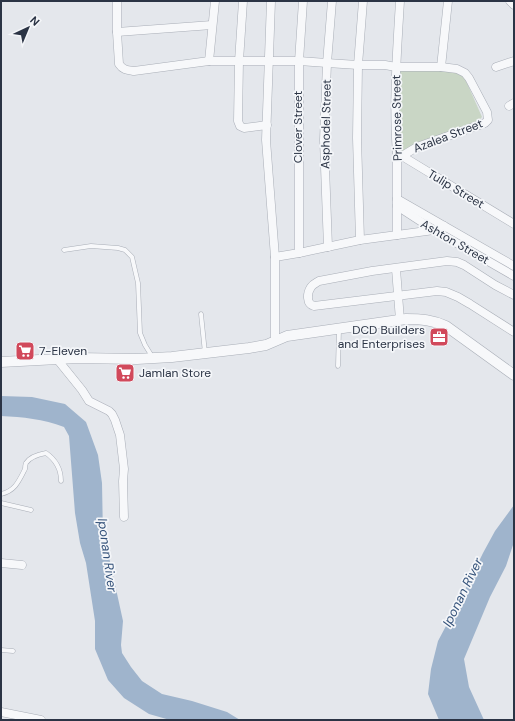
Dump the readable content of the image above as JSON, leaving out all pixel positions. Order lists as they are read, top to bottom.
{
  "streets": {
    "street": [
      "Primrose Street",
      "Asphodel Street",
      "Clover Street",
      "Azalea Street",
      "Tulip Street",
      "Ashton Street"
    ]
  },
  "crossings": [
    ["Primrose Street", "Azalea Street"],
    ["Primrose Street", "Tulip Street"],
    ["Primrose Street", "Ashton Street"],
    ["Azalea Street", "Tulip Street"]
  ],
  "water": ["Iponan River"],
  "places": {
    "office": ["DCD Builders and Enterprises"],
    "supermarket": ["7-Eleven", "Jamlan Store"]
  },
  "north": "top right"
}
